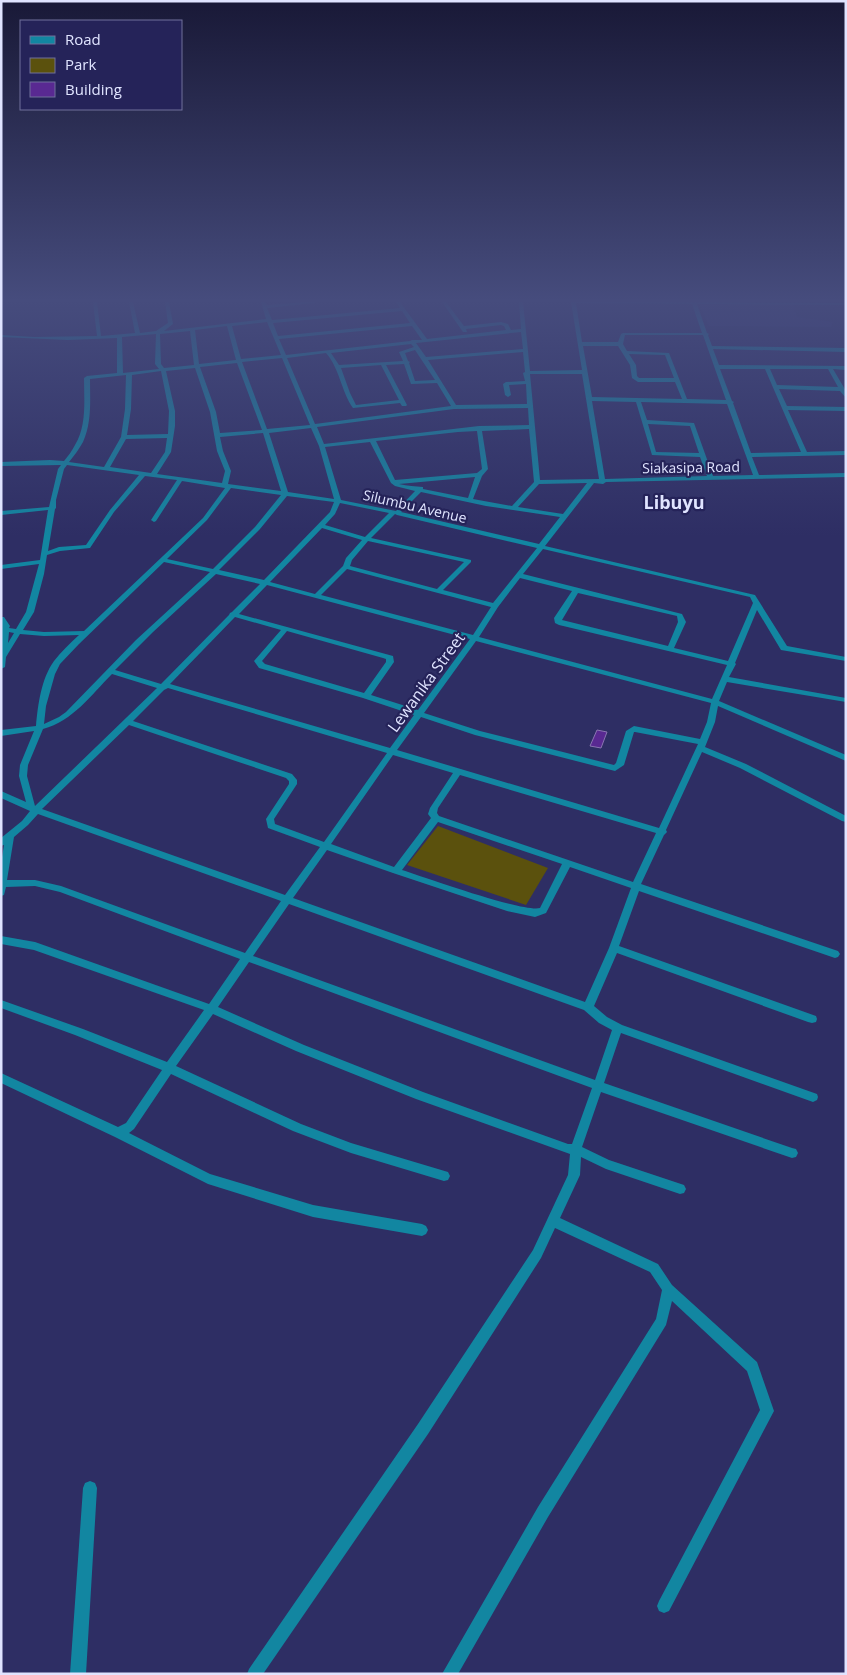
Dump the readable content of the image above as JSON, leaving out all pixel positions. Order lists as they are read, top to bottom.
{
  "streets": {
    "street": ["Siakasipa Road", "Silumbu Avenue", "Lewanika Street"]
  },
  "crossings": [
    ["Siakasipa Road", "Lewanika Street"],
    ["Silumbu Avenue", "Lewanika Street"]
  ],
  "districts": ["Libuyu"],
  "legend": ["Road", "Park", "Building"]
}
